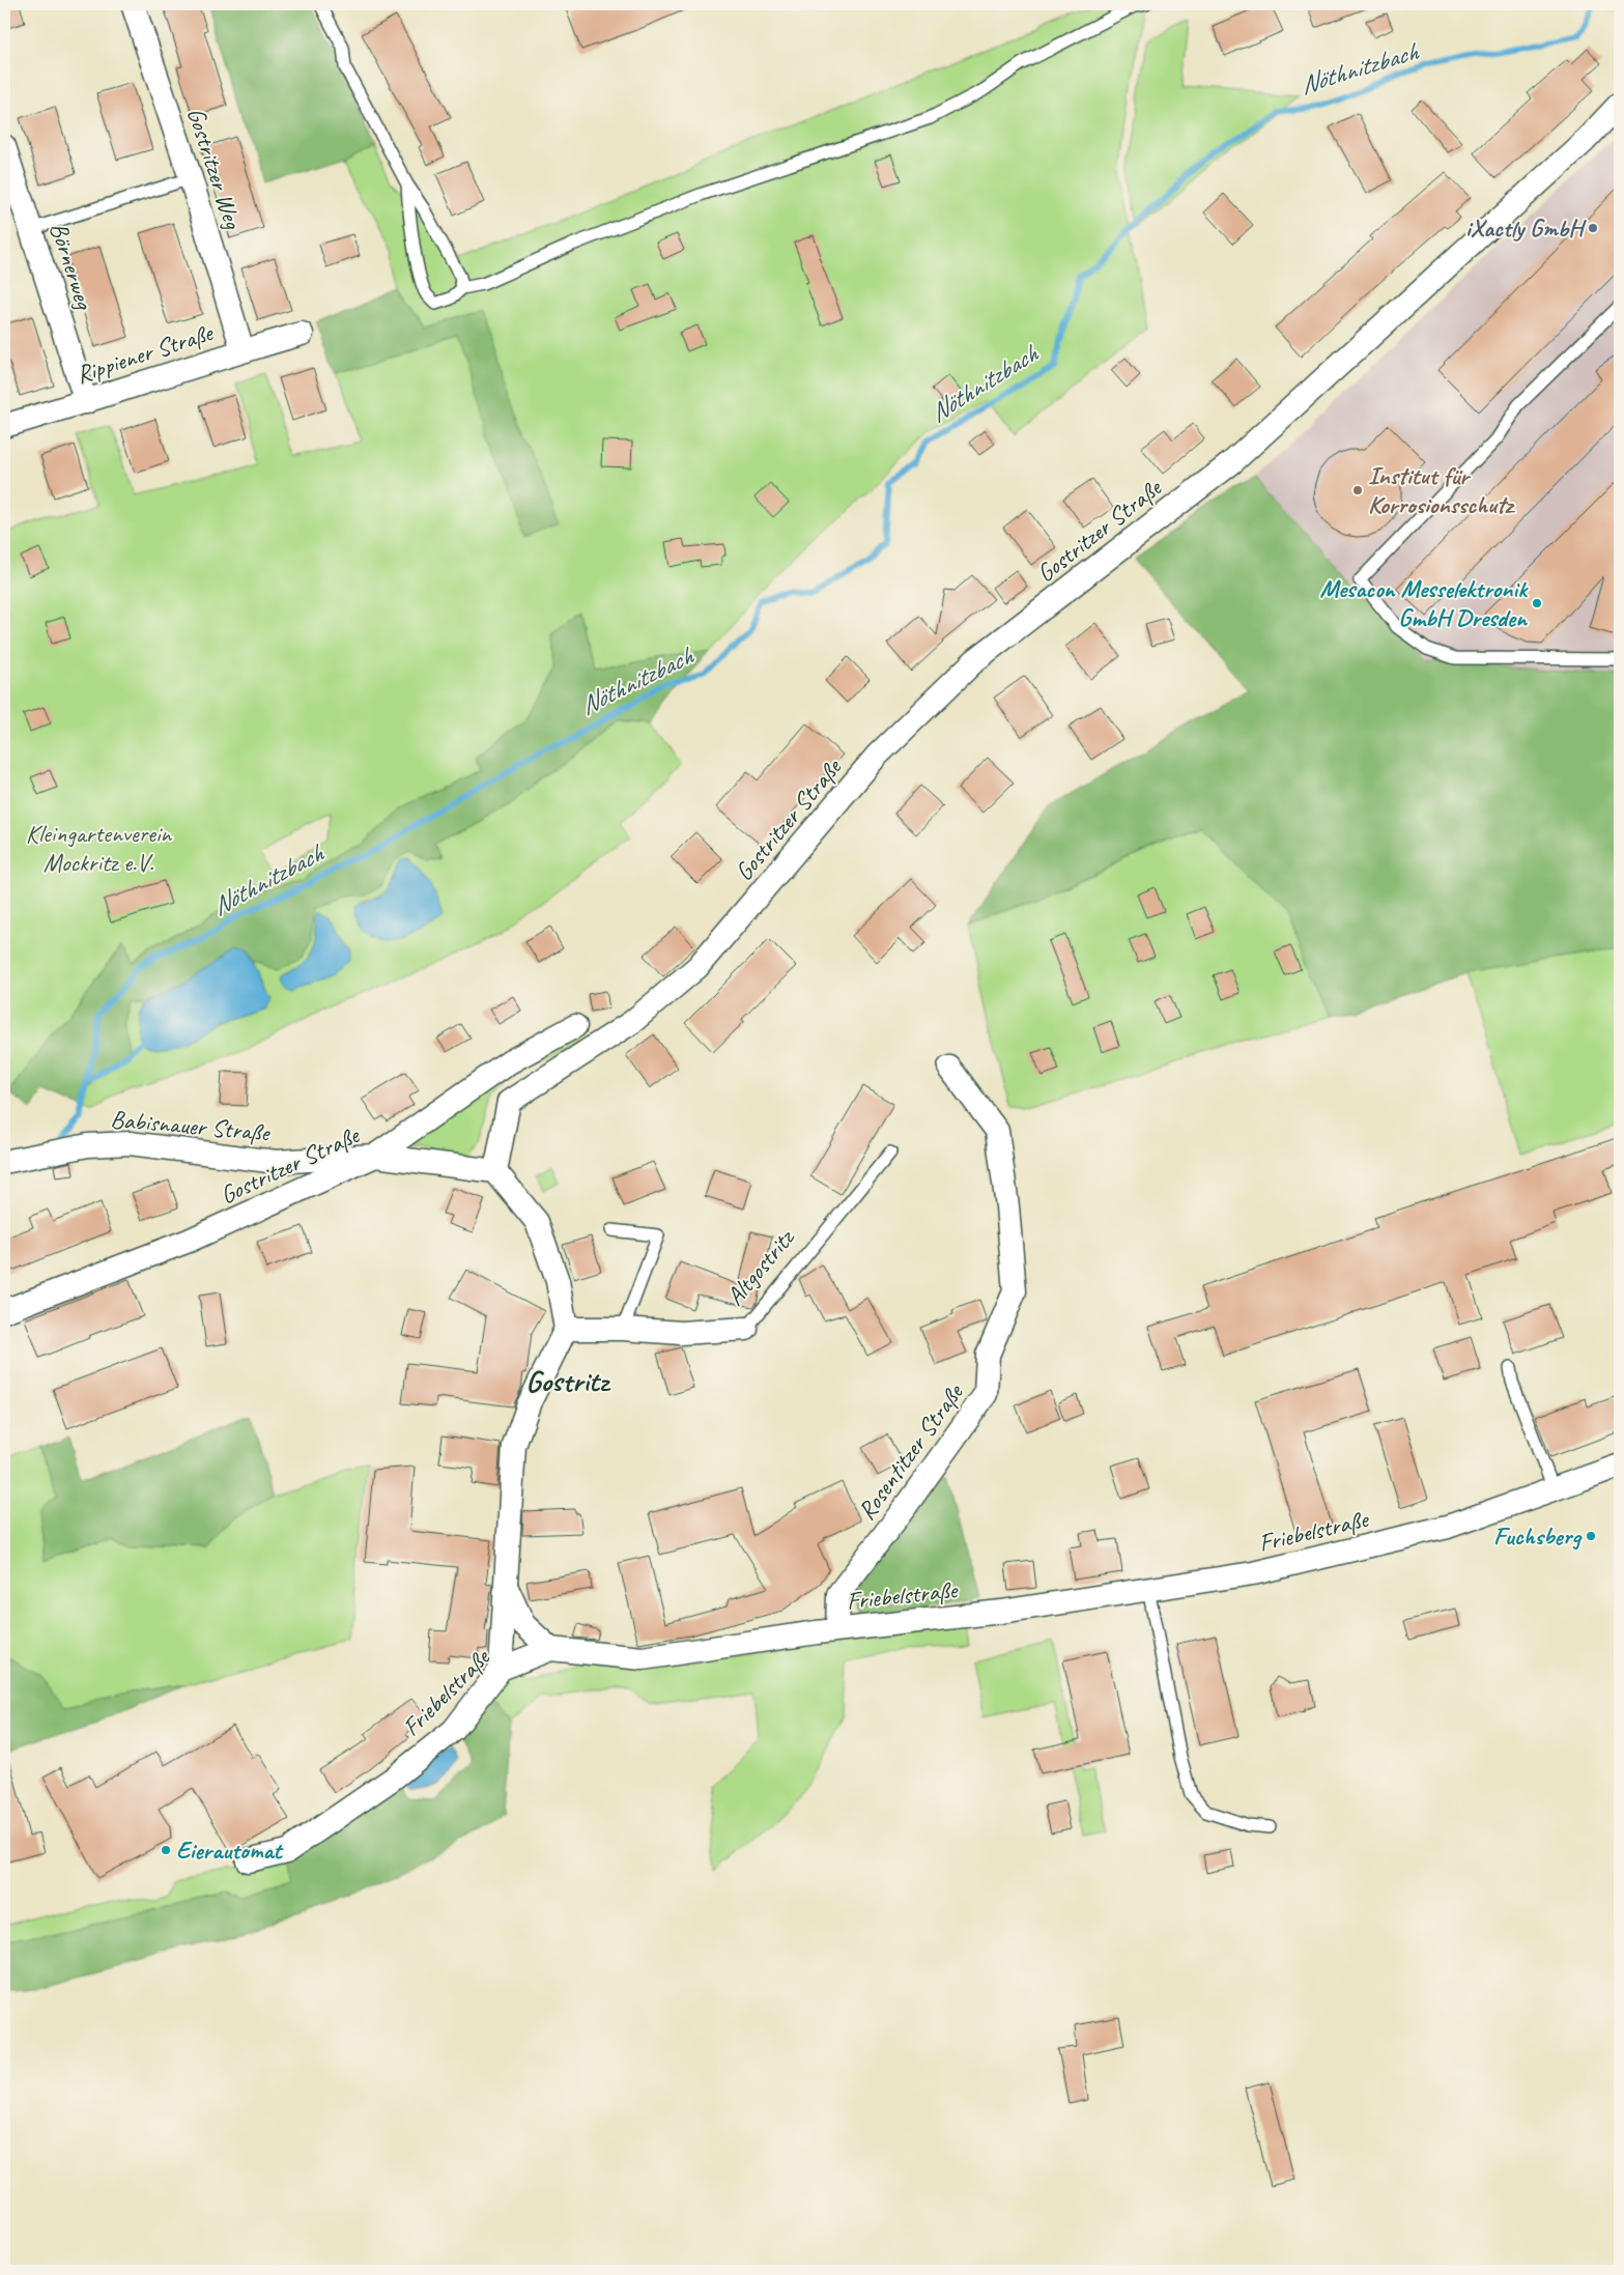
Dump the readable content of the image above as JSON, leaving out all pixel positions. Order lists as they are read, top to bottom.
{
  "streets": {
    "street": [
      "Gostritzer Weg",
      "Börnerweg",
      "Rippiener Straße",
      "Gostritzer Straße",
      "Babisnauer Straße",
      "Altgostritz",
      "Rosentitzer Straße",
      "Friebelstraße"
    ]
  },
  "crossings": [
    ["Gostritzer Weg", "Rippiener Straße"],
    ["Börnerweg", "Rippiener Straße"],
    ["Gostritzer Straße", "Babisnauer Straße"],
    ["Rosentitzer Straße", "Friebelstraße"]
  ],
  "districts": ["Gostritz"],
  "water": ["Nöthnitzbach"],
  "parks": ["Kleingartenverein Mockritz e.V."],
  "places": [
    "iXactly GmbH",
    "Institut für Korrosionsschutz",
    "Mesacon Messelektronik GmbH Dresden",
    "Fuchsberg",
    "Eierautomat"
  ]
}
